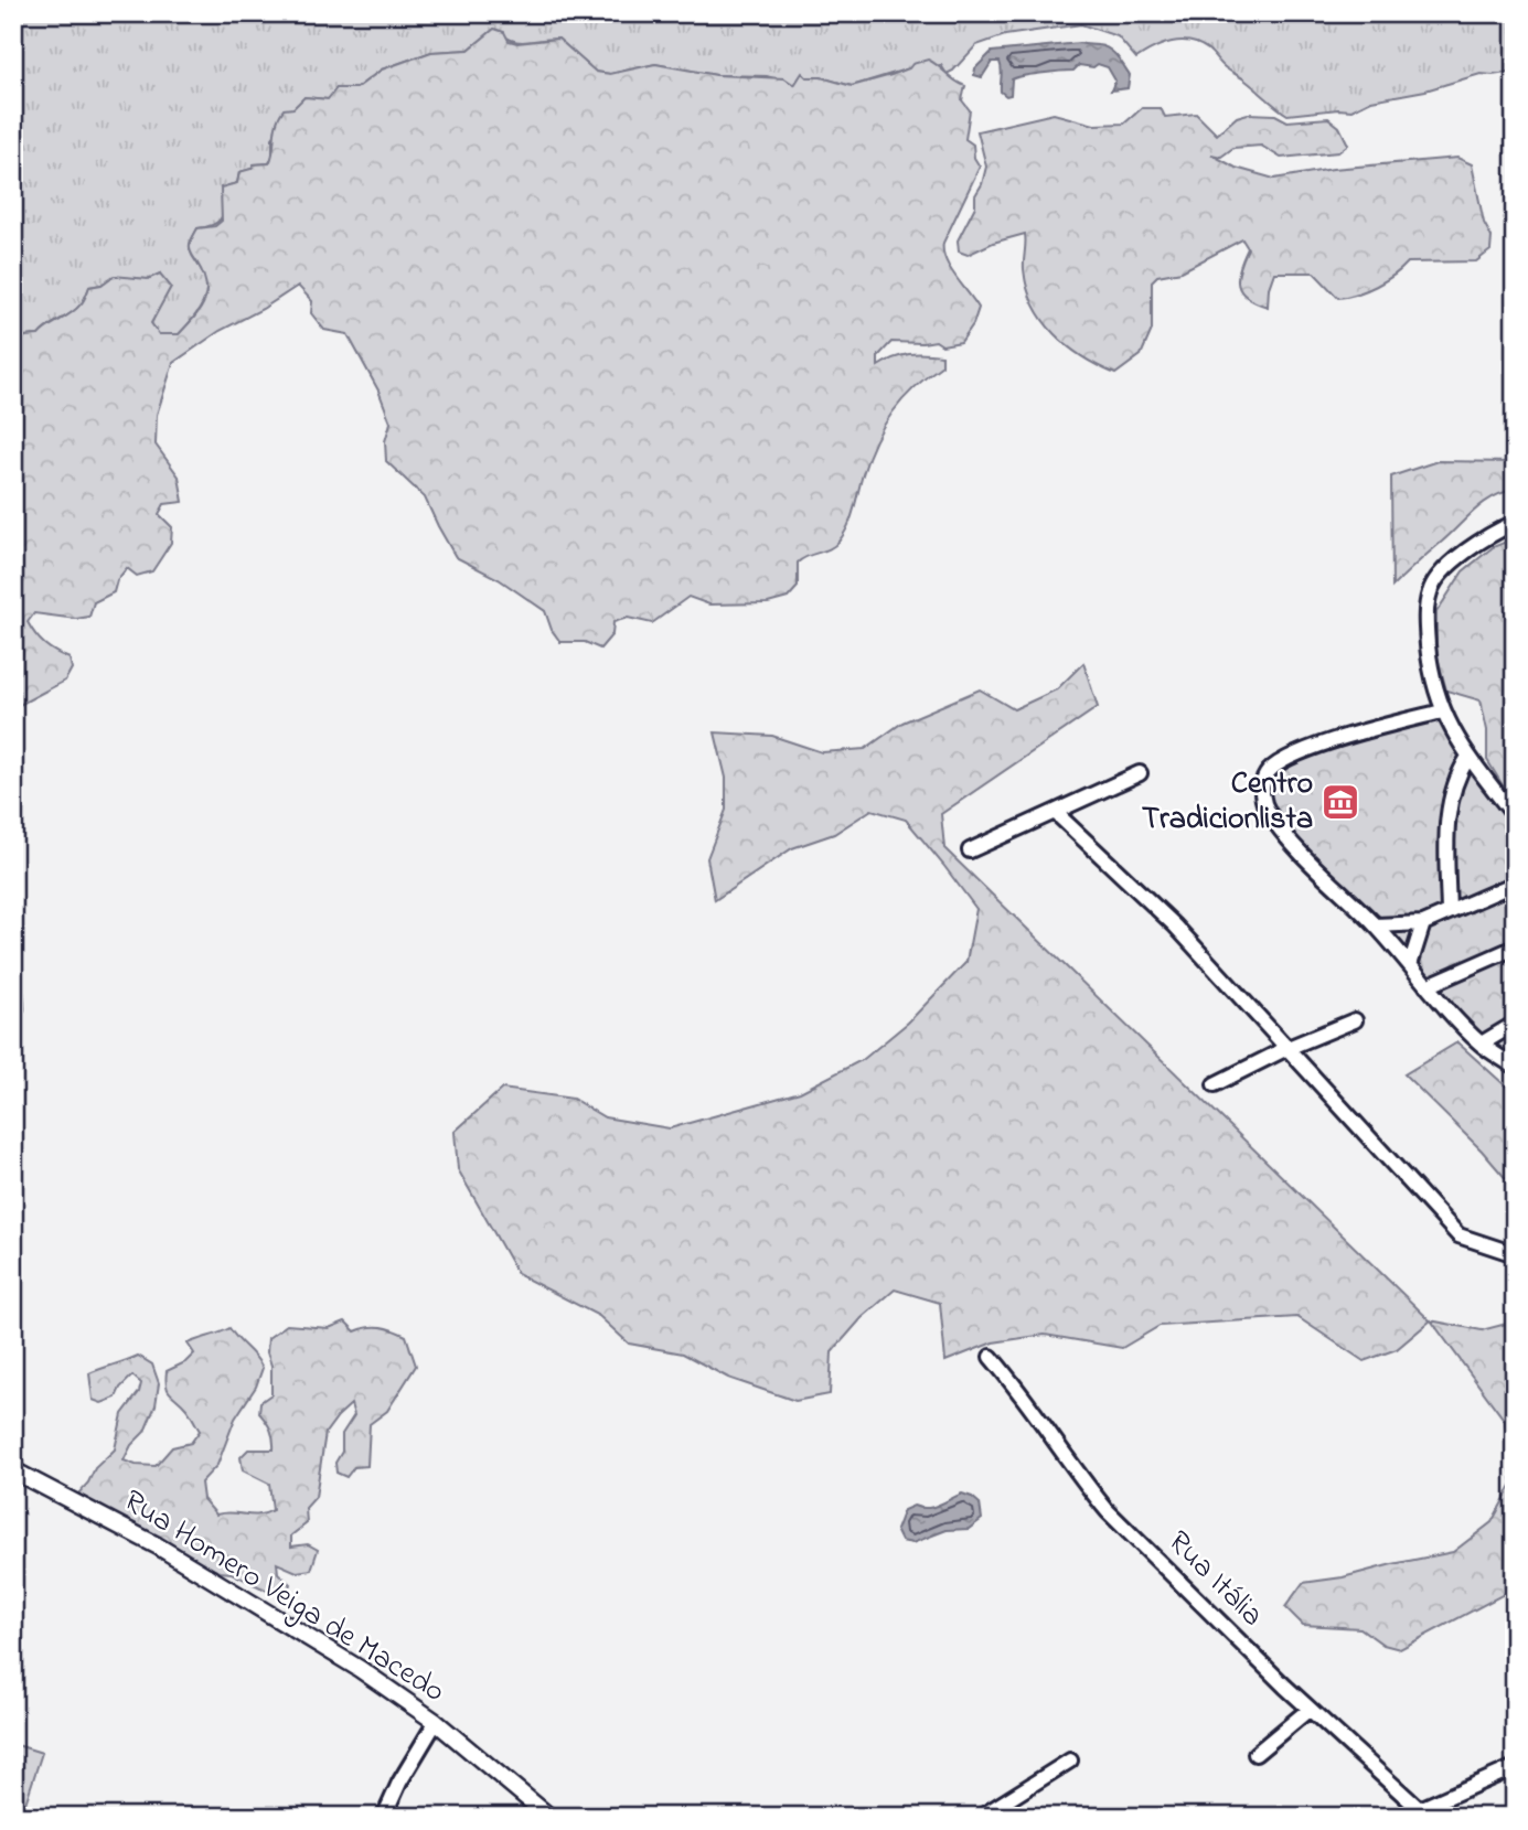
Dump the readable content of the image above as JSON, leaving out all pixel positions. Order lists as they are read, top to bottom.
{
  "streets": {
    "street": ["Rua Itália", "Rua Homero Veiga de Macedo"]
  },
  "places": {
    "museum": ["Centro Tradicionlista"]
  }
}
